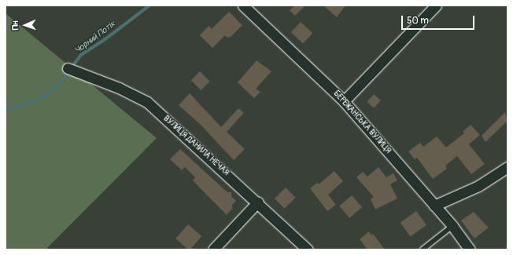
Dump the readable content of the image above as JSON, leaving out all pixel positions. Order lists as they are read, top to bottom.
{
  "streets": {
    "street": ["БЕРЕЖАНСЬКА ВУЛИЦЯ", "ВУЛИЦЯ ДАНИЛА НЕЧАЯ"]
  },
  "water": ["Чорний Потік"],
  "scale_bar": "50 m",
  "north": "left"
}
